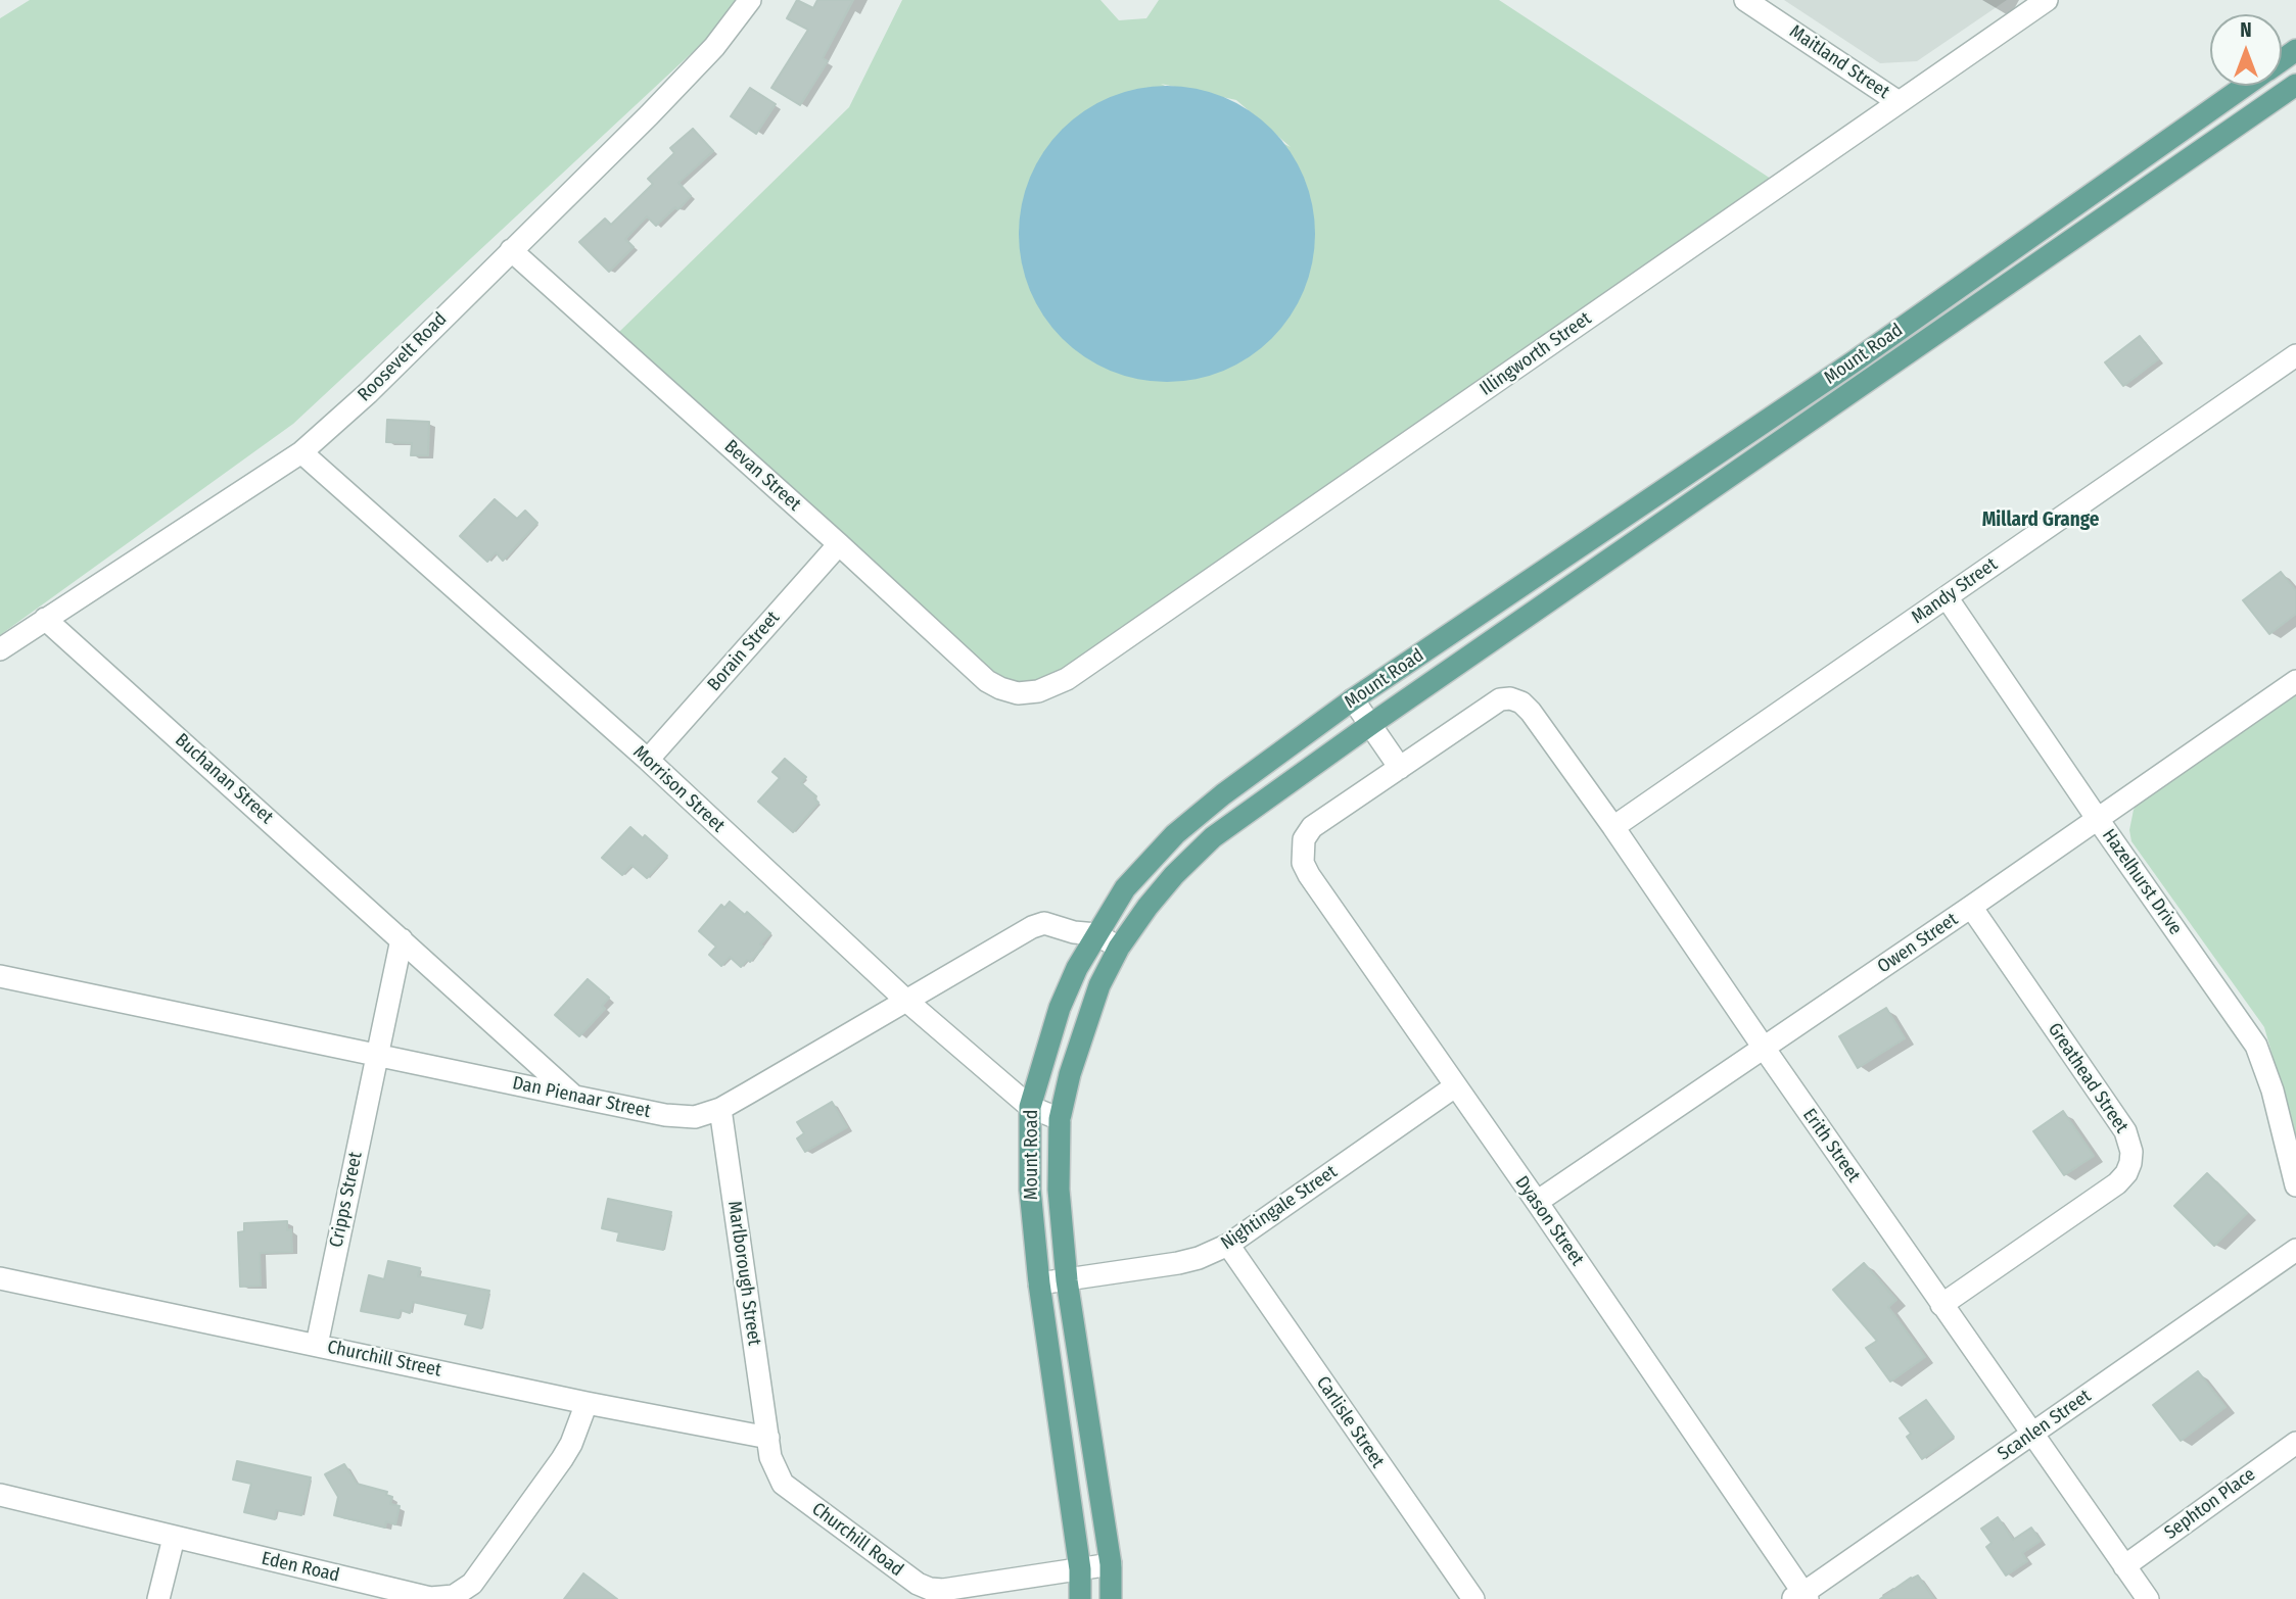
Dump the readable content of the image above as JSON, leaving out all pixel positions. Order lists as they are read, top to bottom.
{
  "streets": {
    "main road": ["Mount Road"],
    "street": [
      "Maitland Street",
      "Illingworth Street",
      "Roosevelt Road",
      "Bevan Street",
      "Mandy Street",
      "Borain Street",
      "Buchanan Street",
      "Morrison Street",
      "Hazelhurst Drive",
      "Owen Street",
      "Greathead Street",
      "Dan Pienaar Street",
      "Erith Street",
      "Cripps Street",
      "Nightingale Street",
      "Dyason Street",
      "Marlborough Street",
      "Churchill Street",
      "Carlisle Street",
      "Scanlen Street",
      "Sephton Place",
      "Churchill Road",
      "Eden Road"
    ]
  },
  "crossings": [
    ["Maitland Street", "Illingworth Street"],
    ["Illingworth Street", "Bevan Street"],
    ["Mount Road", "Morrison Street"],
    ["Mount Road", "Dan Pienaar Street"],
    ["Mount Road", "Nightingale Street"],
    ["Mount Road", "Churchill Road"],
    ["Roosevelt Road", "Bevan Street"],
    ["Roosevelt Road", "Buchanan Street"],
    ["Roosevelt Road", "Morrison Street"],
    ["Bevan Street", "Borain Street"],
    ["Mandy Street", "Hazelhurst Drive"],
    ["Mandy Street", "Erith Street"],
    ["Borain Street", "Morrison Street"],
    ["Buchanan Street", "Dan Pienaar Street"],
    ["Morrison Street", "Dan Pienaar Street"],
    ["Hazelhurst Drive", "Owen Street"],
    ["Owen Street", "Greathead Street"],
    ["Owen Street", "Erith Street"],
    ["Owen Street", "Dyason Street"],
    ["Greathead Street", "Erith Street"],
    ["Dan Pienaar Street", "Cripps Street"],
    ["Dan Pienaar Street", "Marlborough Street"],
    ["Erith Street", "Dyason Street"],
    ["Erith Street", "Scanlen Street"],
    ["Erith Street", "Sephton Place"],
    ["Cripps Street", "Churchill Street"],
    ["Nightingale Street", "Dyason Street"],
    ["Nightingale Street", "Carlisle Street"],
    ["Dyason Street", "Scanlen Street"],
    ["Marlborough Street", "Churchill Street"],
    ["Marlborough Street", "Churchill Road"],
    ["Churchill Street", "Churchill Road"],
    ["Churchill Street", "Eden Road"]
  ],
  "districts": ["Millard Grange"],
  "north": "top"
}
